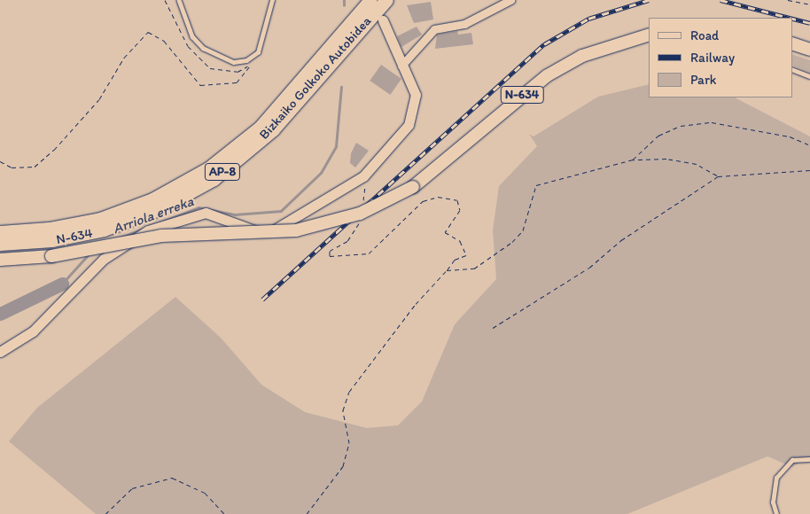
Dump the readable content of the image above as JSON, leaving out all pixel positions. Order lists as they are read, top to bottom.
{
  "streets": {
    "highway": ["Bizkaiko Golkoko Autobidea", "N-634", "AP-8"]
  },
  "water": ["Arriola erreka"],
  "legend": ["Road", "Railway", "Park"]
}
